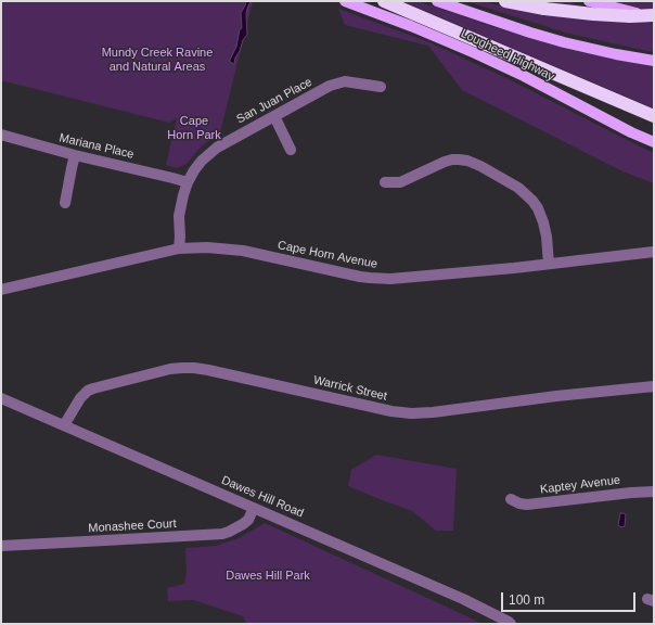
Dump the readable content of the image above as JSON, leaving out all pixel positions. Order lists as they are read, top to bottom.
{
  "streets": {
    "main road": ["Lougheed Highway"],
    "street": [
      "San Juan Place",
      "Mariana Place",
      "Cape Horn Avenue",
      "Warrick Street",
      "Kaptey Avenue",
      "Dawes Hill Road",
      "Monashee Court"
    ]
  },
  "crossings": [
    ["San Juan Place", "Mariana Place"],
    ["San Juan Place", "Cape Horn Avenue"],
    ["Warrick Street", "Dawes Hill Road"],
    ["Dawes Hill Road", "Monashee Court"]
  ],
  "parks": ["Mundy Creek Ravine and Natural Areas", "Cape Horn Park", "Dawes Hill Park"],
  "scale_bar": "100 m"
}
